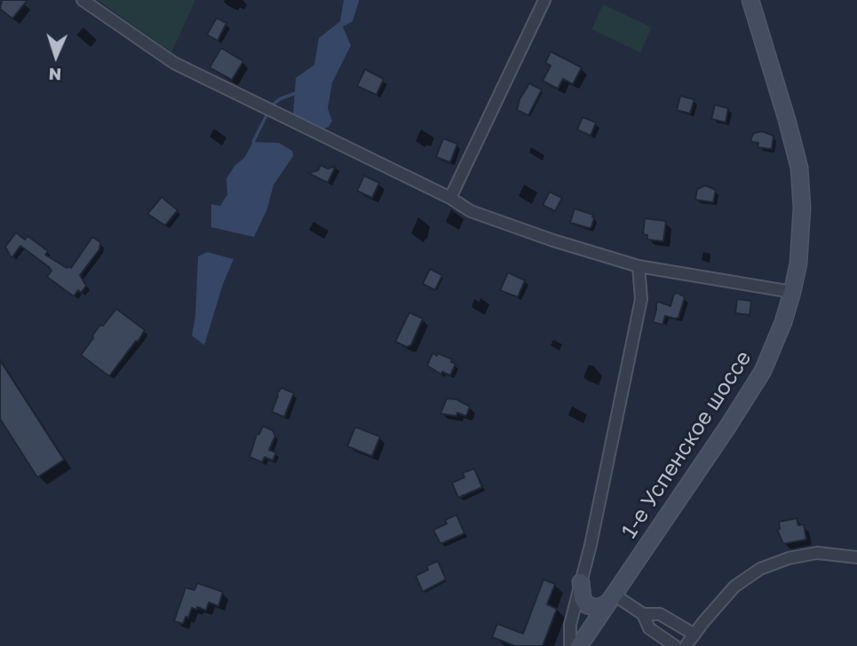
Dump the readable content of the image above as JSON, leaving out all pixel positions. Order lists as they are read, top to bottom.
{
  "streets": {
    "main road": ["1-е Успенское шоссе"]
  },
  "north": "bottom"
}
